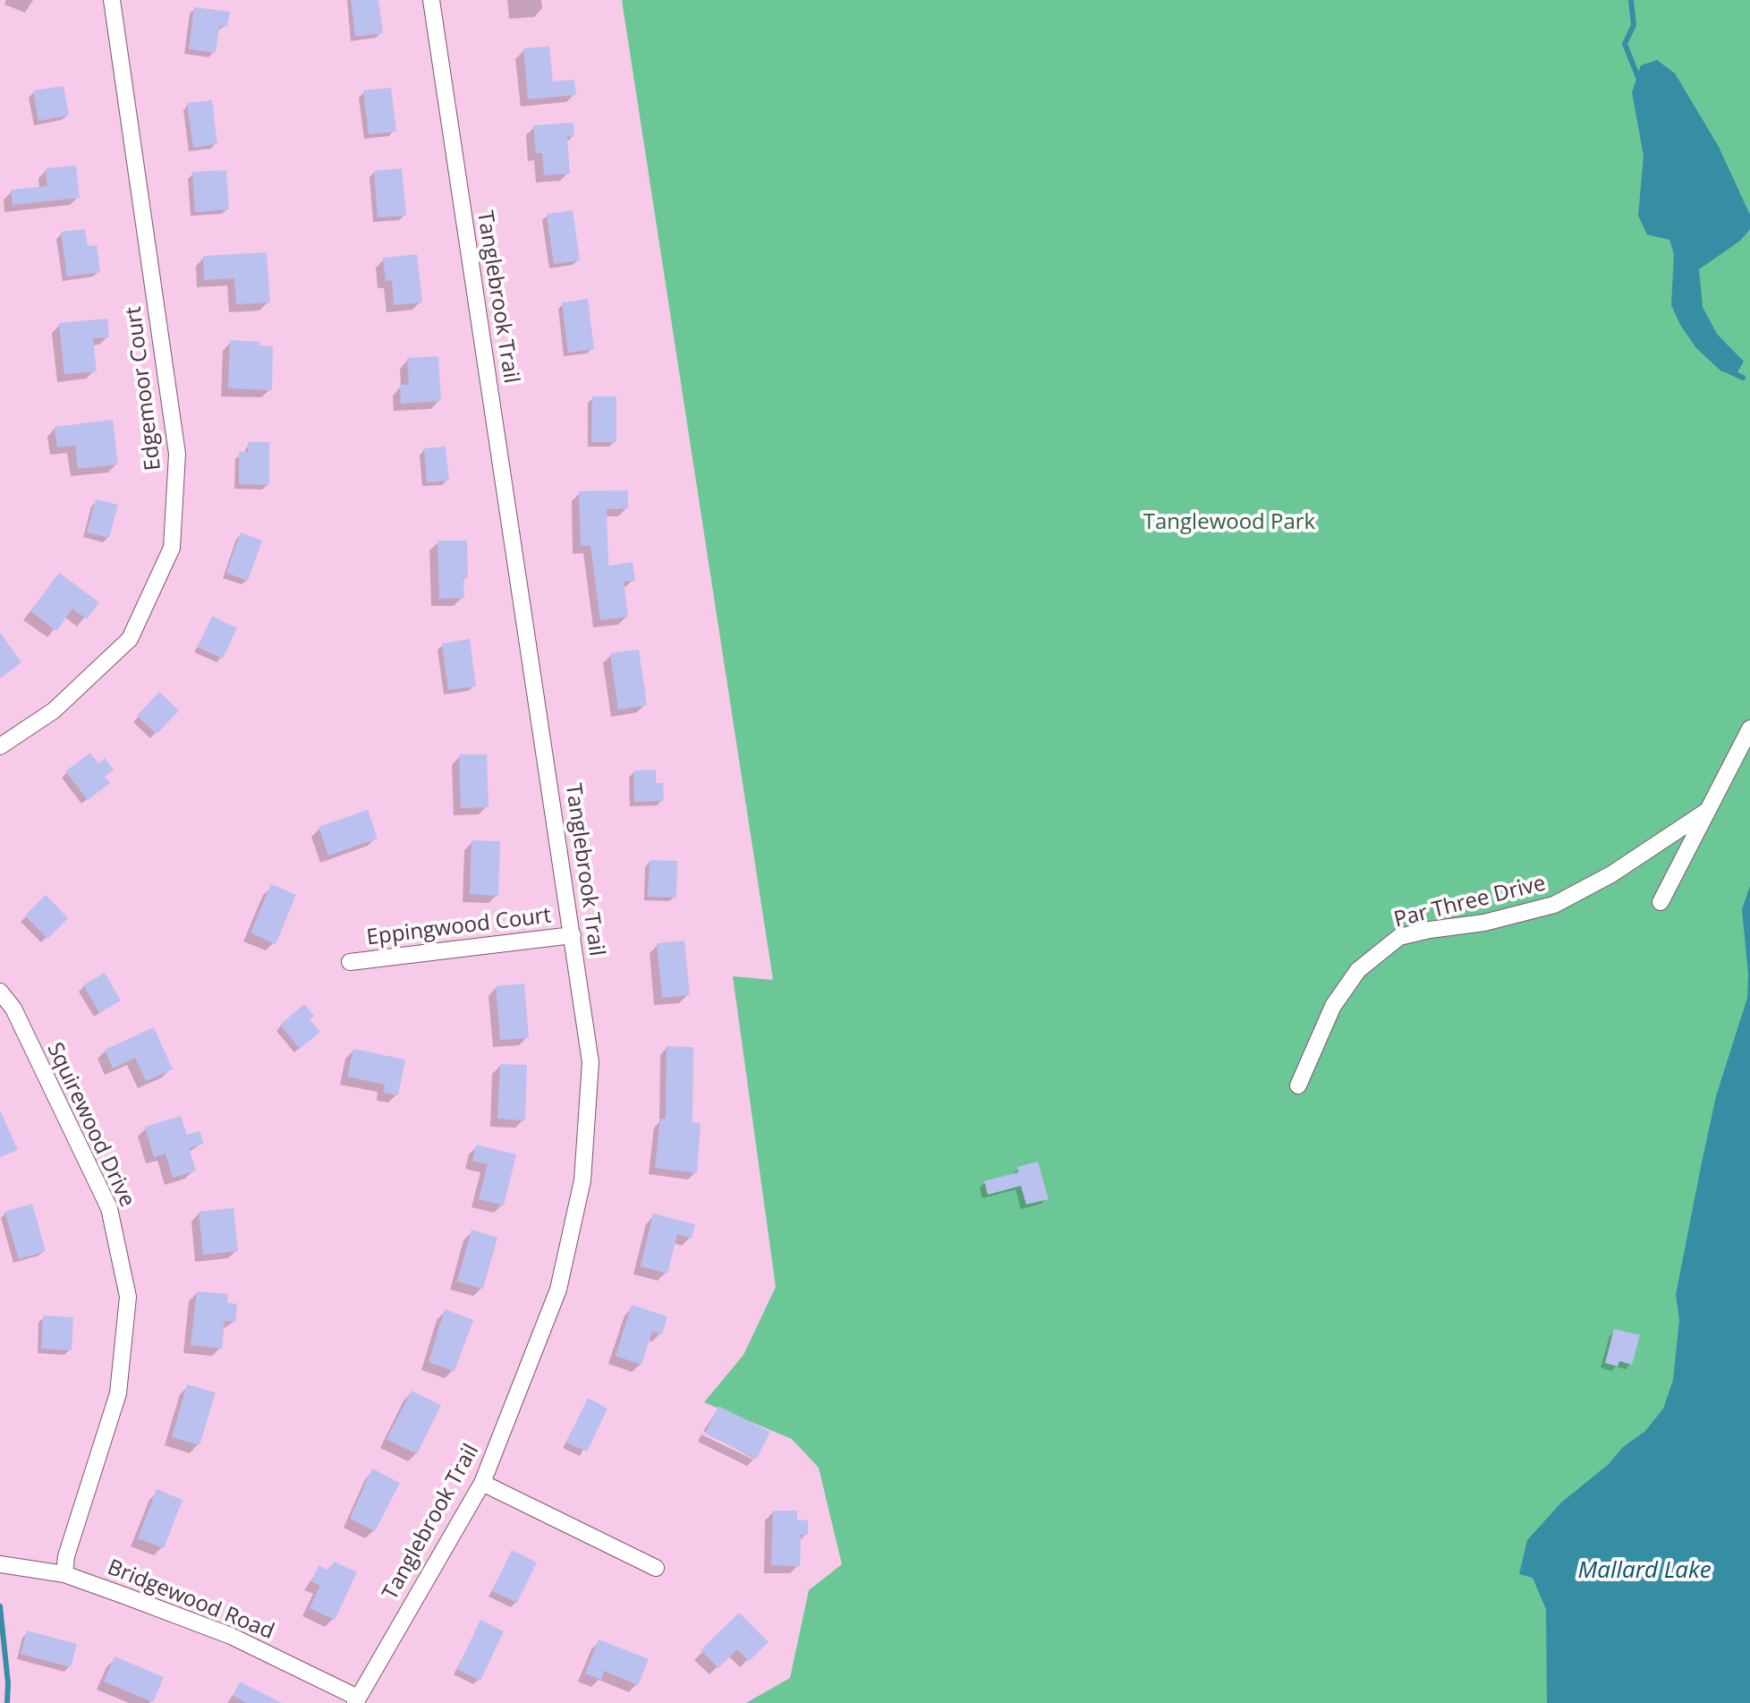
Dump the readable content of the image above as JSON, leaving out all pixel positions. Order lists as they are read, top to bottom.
{
  "streets": {
    "street": [
      "Tanglebrook Trail",
      "Edgemoor Court",
      "Par Three Drive",
      "Eppingwood Court",
      "Squirewood Drive",
      "Bridgewood Road"
    ]
  },
  "crossings": [
    ["Tanglebrook Trail", "Eppingwood Court"],
    ["Tanglebrook Trail", "Bridgewood Road"],
    ["Squirewood Drive", "Bridgewood Road"]
  ],
  "water": ["Mallard Lake"],
  "parks": ["Tanglewood Park"]
}
